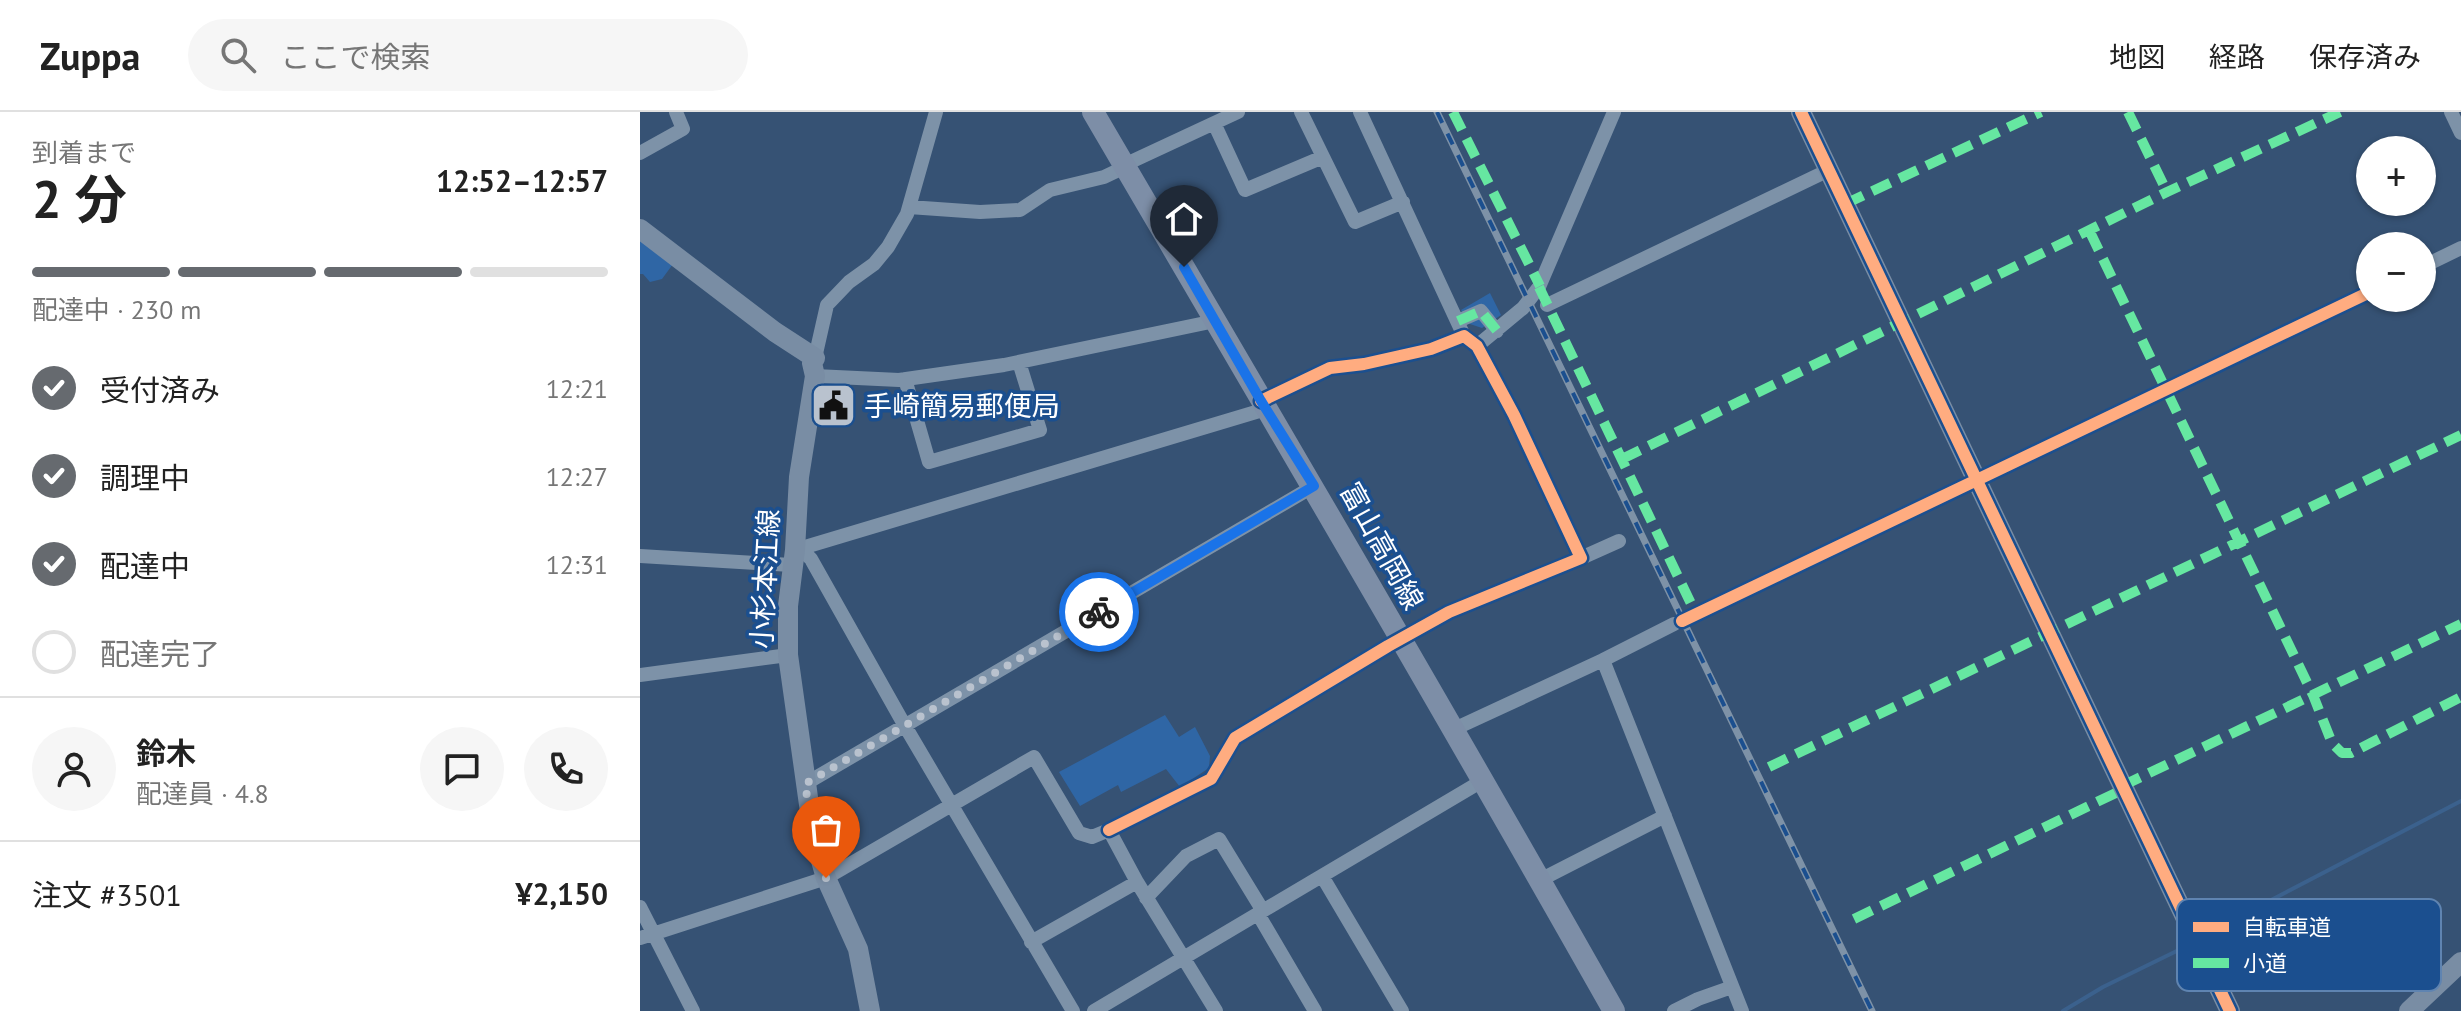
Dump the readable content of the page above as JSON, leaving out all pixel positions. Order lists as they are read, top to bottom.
{
  "streets": {
    "main road": ["富山高岡線"],
    "street": ["小杉本江線"]
  },
  "places": {
    "public building": ["手崎簡易郵便局"]
  },
  "legend": ["自転車道", "小道"],
  "page": {
    "header": "Zuppa",
    "search": "ここで検索",
    "nav": ["地図", "経路", "保存済み"],
    "heading": ["2 分", "到着まで", "12:52–12:57"],
    "panel": [
      "鈴木",
      "配達員 · 4.8",
      "注文 #3501",
      "¥2,150"
    ],
    "map_buttons": ["+", "−"],
    "bar": "配達中 · 230 m",
    "list": [
      ["受付済み", "12:21"],
      ["調理中", "12:27"],
      ["配達中", "12:31"],
      "配達完了"
    ]
  }
}
